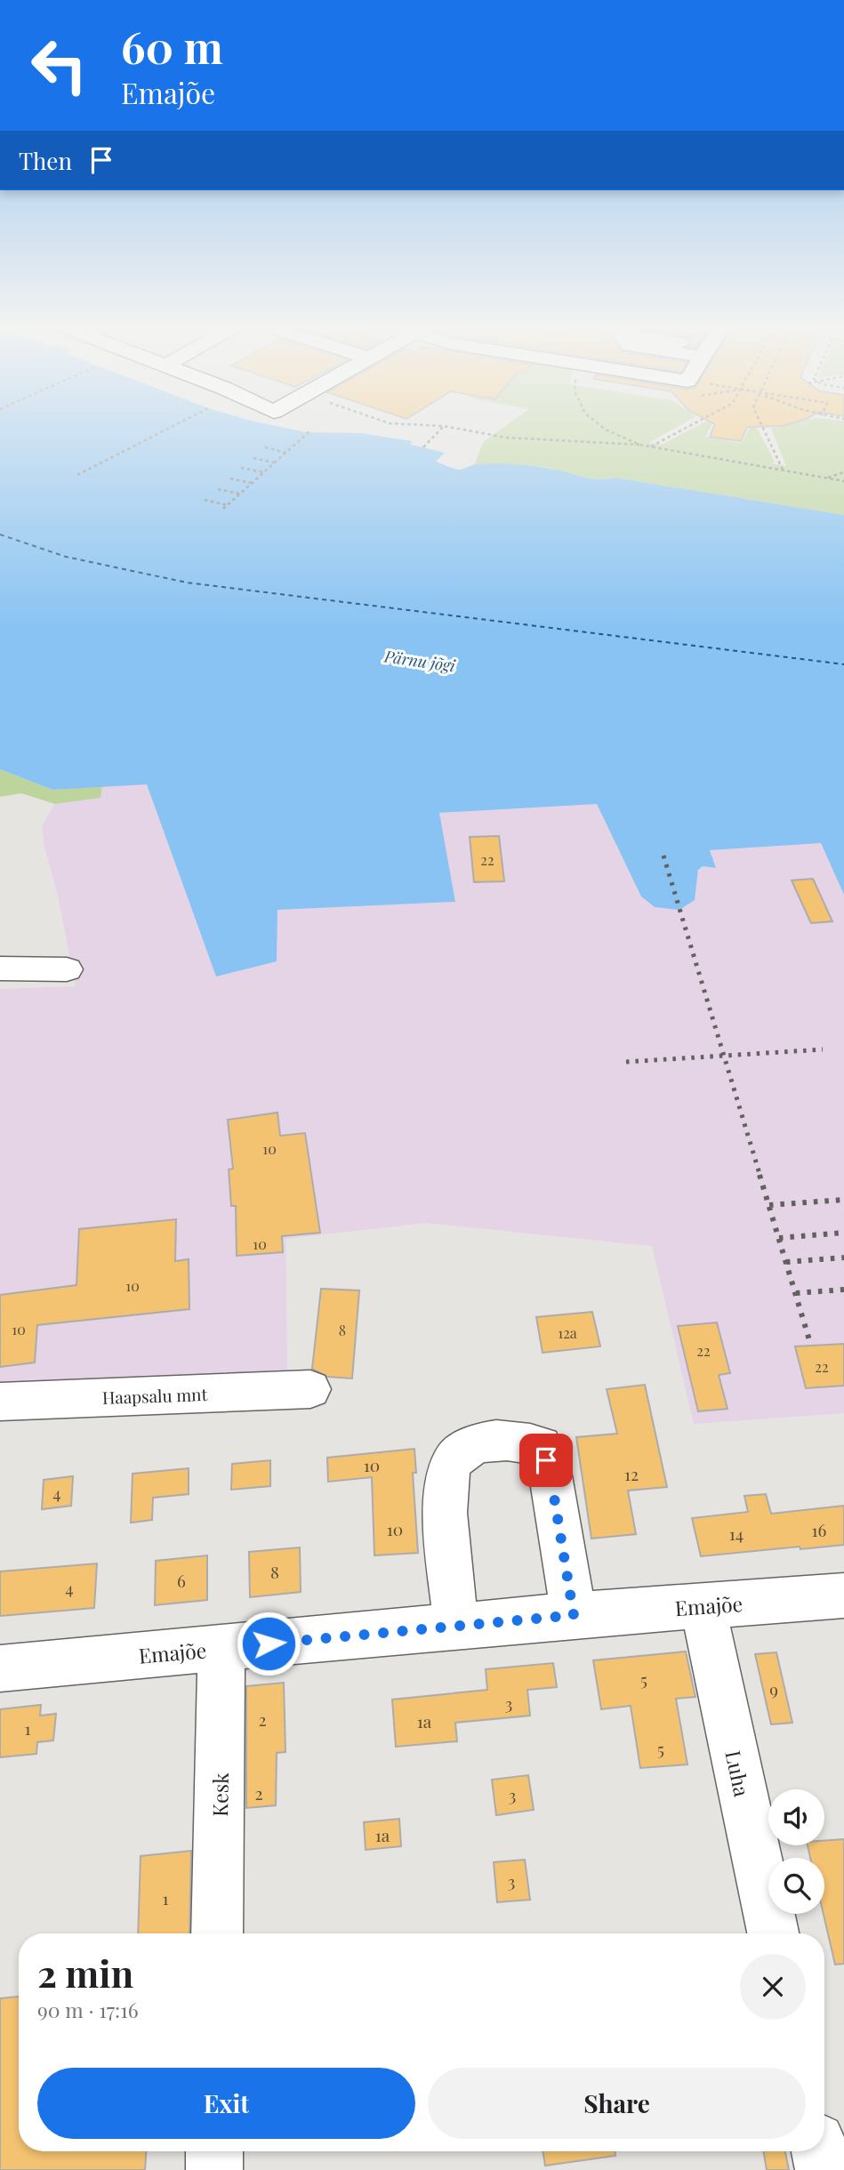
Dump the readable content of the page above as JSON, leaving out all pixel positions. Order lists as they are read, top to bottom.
{
  "streets": {
    "street": [
      "Haapsalu mnt",
      "Emajõe",
      "Luha",
      "Kesk"
    ]
  },
  "crossings": [
    ["Emajõe", "Luha"],
    ["Emajõe", "Kesk"]
  ],
  "water": ["Pärnu jõgi"],
  "house_numbers": [
    "22",
    "10",
    "10",
    "10",
    "10",
    "8",
    "12a",
    "22",
    "22",
    "10",
    "12",
    "4",
    "10",
    "16",
    "14",
    "8",
    "6",
    "4",
    "5",
    "9",
    "3",
    "2",
    "1a",
    "1",
    "5",
    "2",
    "3",
    "1a",
    "3",
    "1"
  ],
  "page": {
    "turn": ["60 m", "Emajõe"],
    "then": "Then",
    "heading": ["2 min", "90 m · 17:16"],
    "buttons": ["Exit", "Share"]
  }
}
